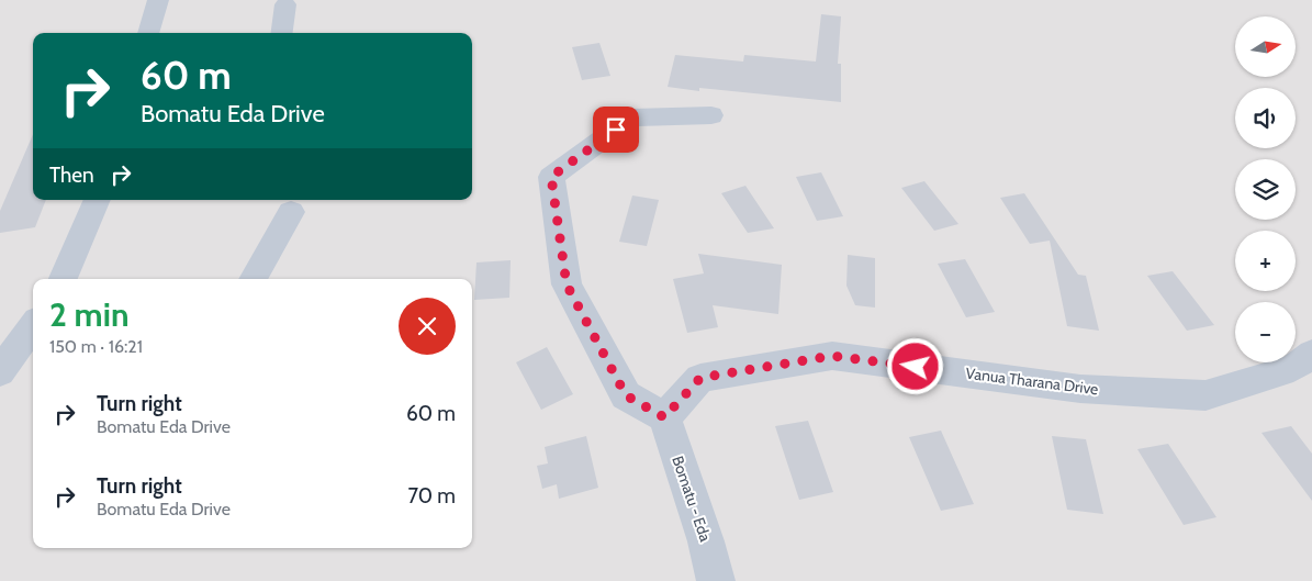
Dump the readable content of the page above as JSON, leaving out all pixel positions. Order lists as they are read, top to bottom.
{
  "streets": {
    "street": ["Vanua Tharana Drive", "Bomatu - Eda"]
  },
  "crossings": [
    ["Vanua Tharana Drive", "Bomatu - Eda"]
  ],
  "north": "right",
  "page": {
    "map_buttons": ["+", "−"],
    "turn": ["60 m", "Bomatu Eda Drive"],
    "then": "Then",
    "heading": ["2 min", "150 m · 16:21"],
    "list": [
      {
        "name": "Turn right",
        "note": "Bomatu Eda Drive",
        "value": "60 m"
      },
      {
        "name": "Turn right",
        "note": "Bomatu Eda Drive",
        "value": "70 m"
      }
    ]
  }
}
